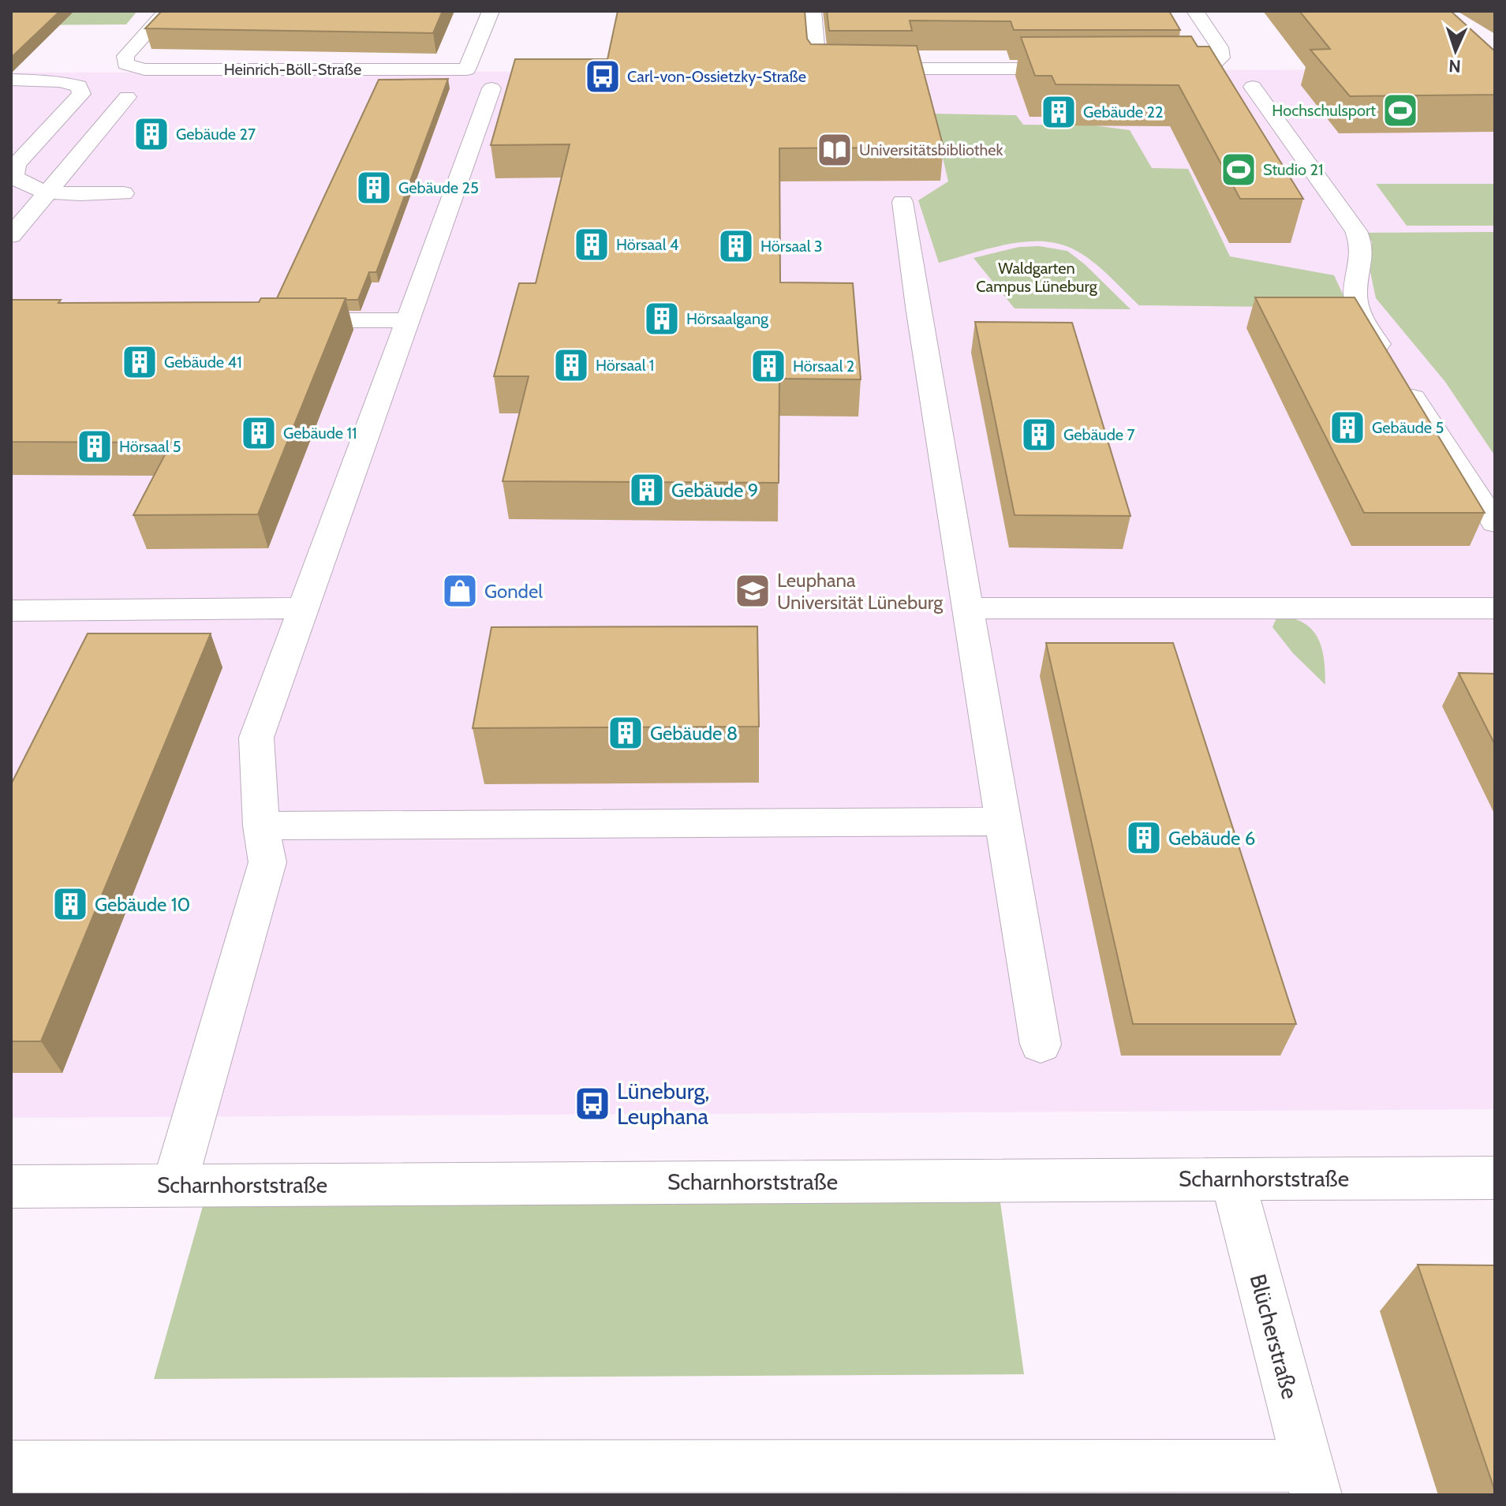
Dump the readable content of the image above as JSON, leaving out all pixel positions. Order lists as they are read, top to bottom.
{
  "streets": {
    "street": ["Heinrich-Böll-Straße", "Scharnhorststraße", "Blücherstraße"]
  },
  "crossings": [
    ["Scharnhorststraße", "Blücherstraße"]
  ],
  "parks": ["Waldgarten Campus Lüneburg"],
  "places": {
    "bus stop": ["Carl-von-Ossietzky-Straße", "Lüneburg, Leuphana"],
    "sports": ["Hochschulsport", "Studio 21"],
    "building": [
      "Gebäude 22",
      "Gebäude 27",
      "Gebäude 25",
      "Hörsaal 4",
      "Hörsaal 3",
      "Hörsaalgang",
      "Gebäude 41",
      "Hörsaal 1",
      "Hörsaal 2",
      "Gebäude 5",
      "Gebäude 11",
      "Gebäude 7",
      "Hörsaal 5",
      "Gebäude 9",
      "Gebäude 8",
      "Gebäude 6",
      "Gebäude 10"
    ],
    "library": ["Universitätsbibliothek"],
    "shop": ["Gondel"],
    "school or university": ["Leuphana Universität Lüneburg"]
  },
  "north": "bottom"
}
